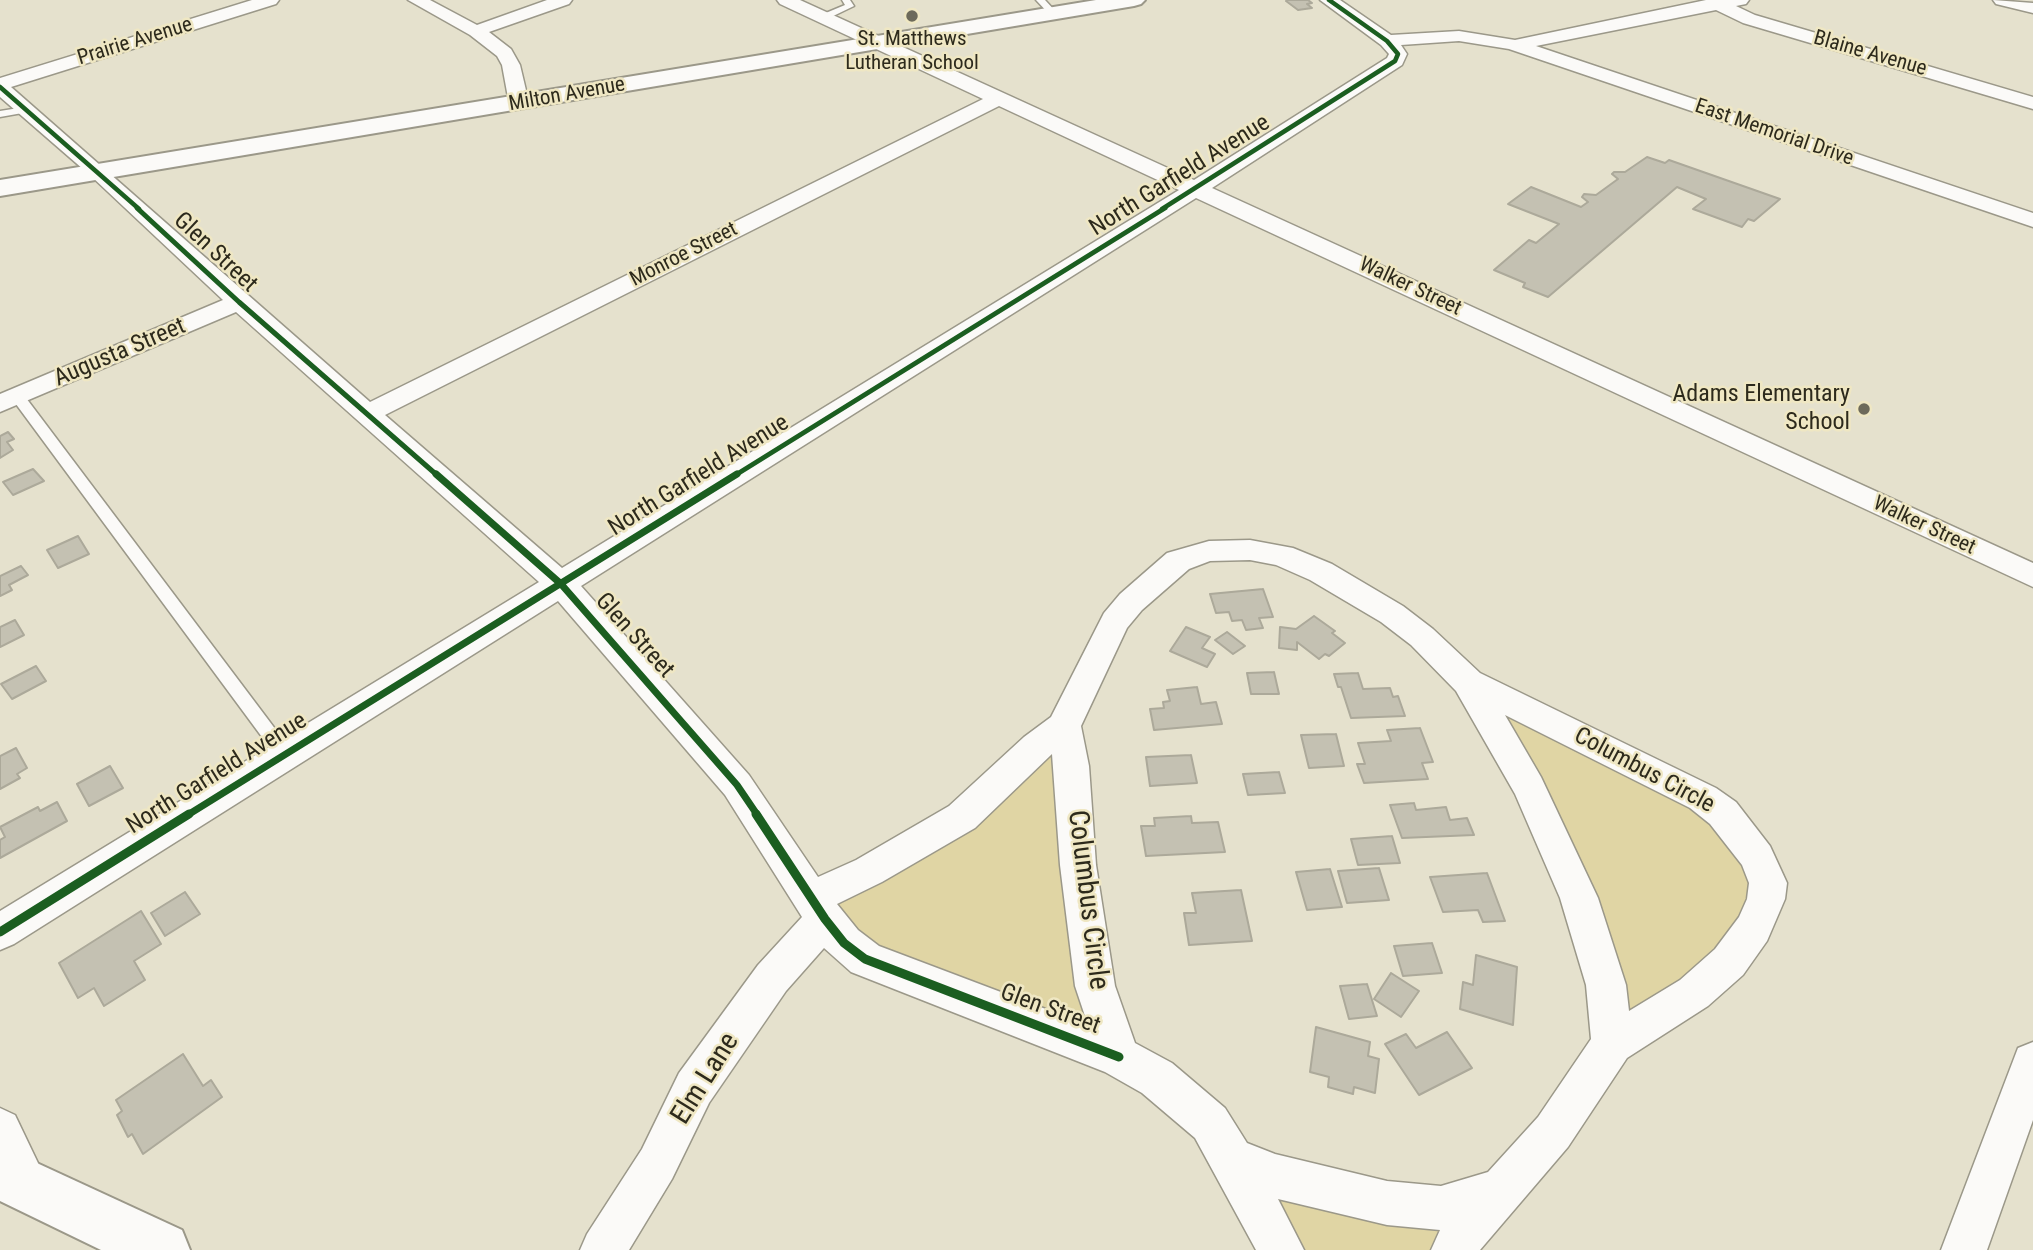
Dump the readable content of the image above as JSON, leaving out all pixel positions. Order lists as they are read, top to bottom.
{
  "streets": {
    "main road": ["Milton Avenue"],
    "street": [
      "Prairie Avenue",
      "Blaine Avenue",
      "East Memorial Drive",
      "North Garfield Avenue",
      "Glen Street",
      "Monroe Street",
      "Walker Street",
      "Augusta Street",
      "Columbus Circle",
      "Elm Lane"
    ]
  },
  "crossings": [
    ["Prairie Avenue", "Glen Street"],
    ["Milton Avenue", "Glen Street"],
    ["Milton Avenue", "Walker Street"],
    ["North Garfield Avenue", "Glen Street"],
    ["North Garfield Avenue", "Walker Street"],
    ["Glen Street", "Monroe Street"],
    ["Glen Street", "Augusta Street"],
    ["Glen Street", "Columbus Circle"],
    ["Glen Street", "Elm Lane"],
    ["Monroe Street", "Walker Street"],
    ["Columbus Circle", "Elm Lane"]
  ],
  "places": ["St. Matthews Lutheran School", "Adams Elementary School"]
}
